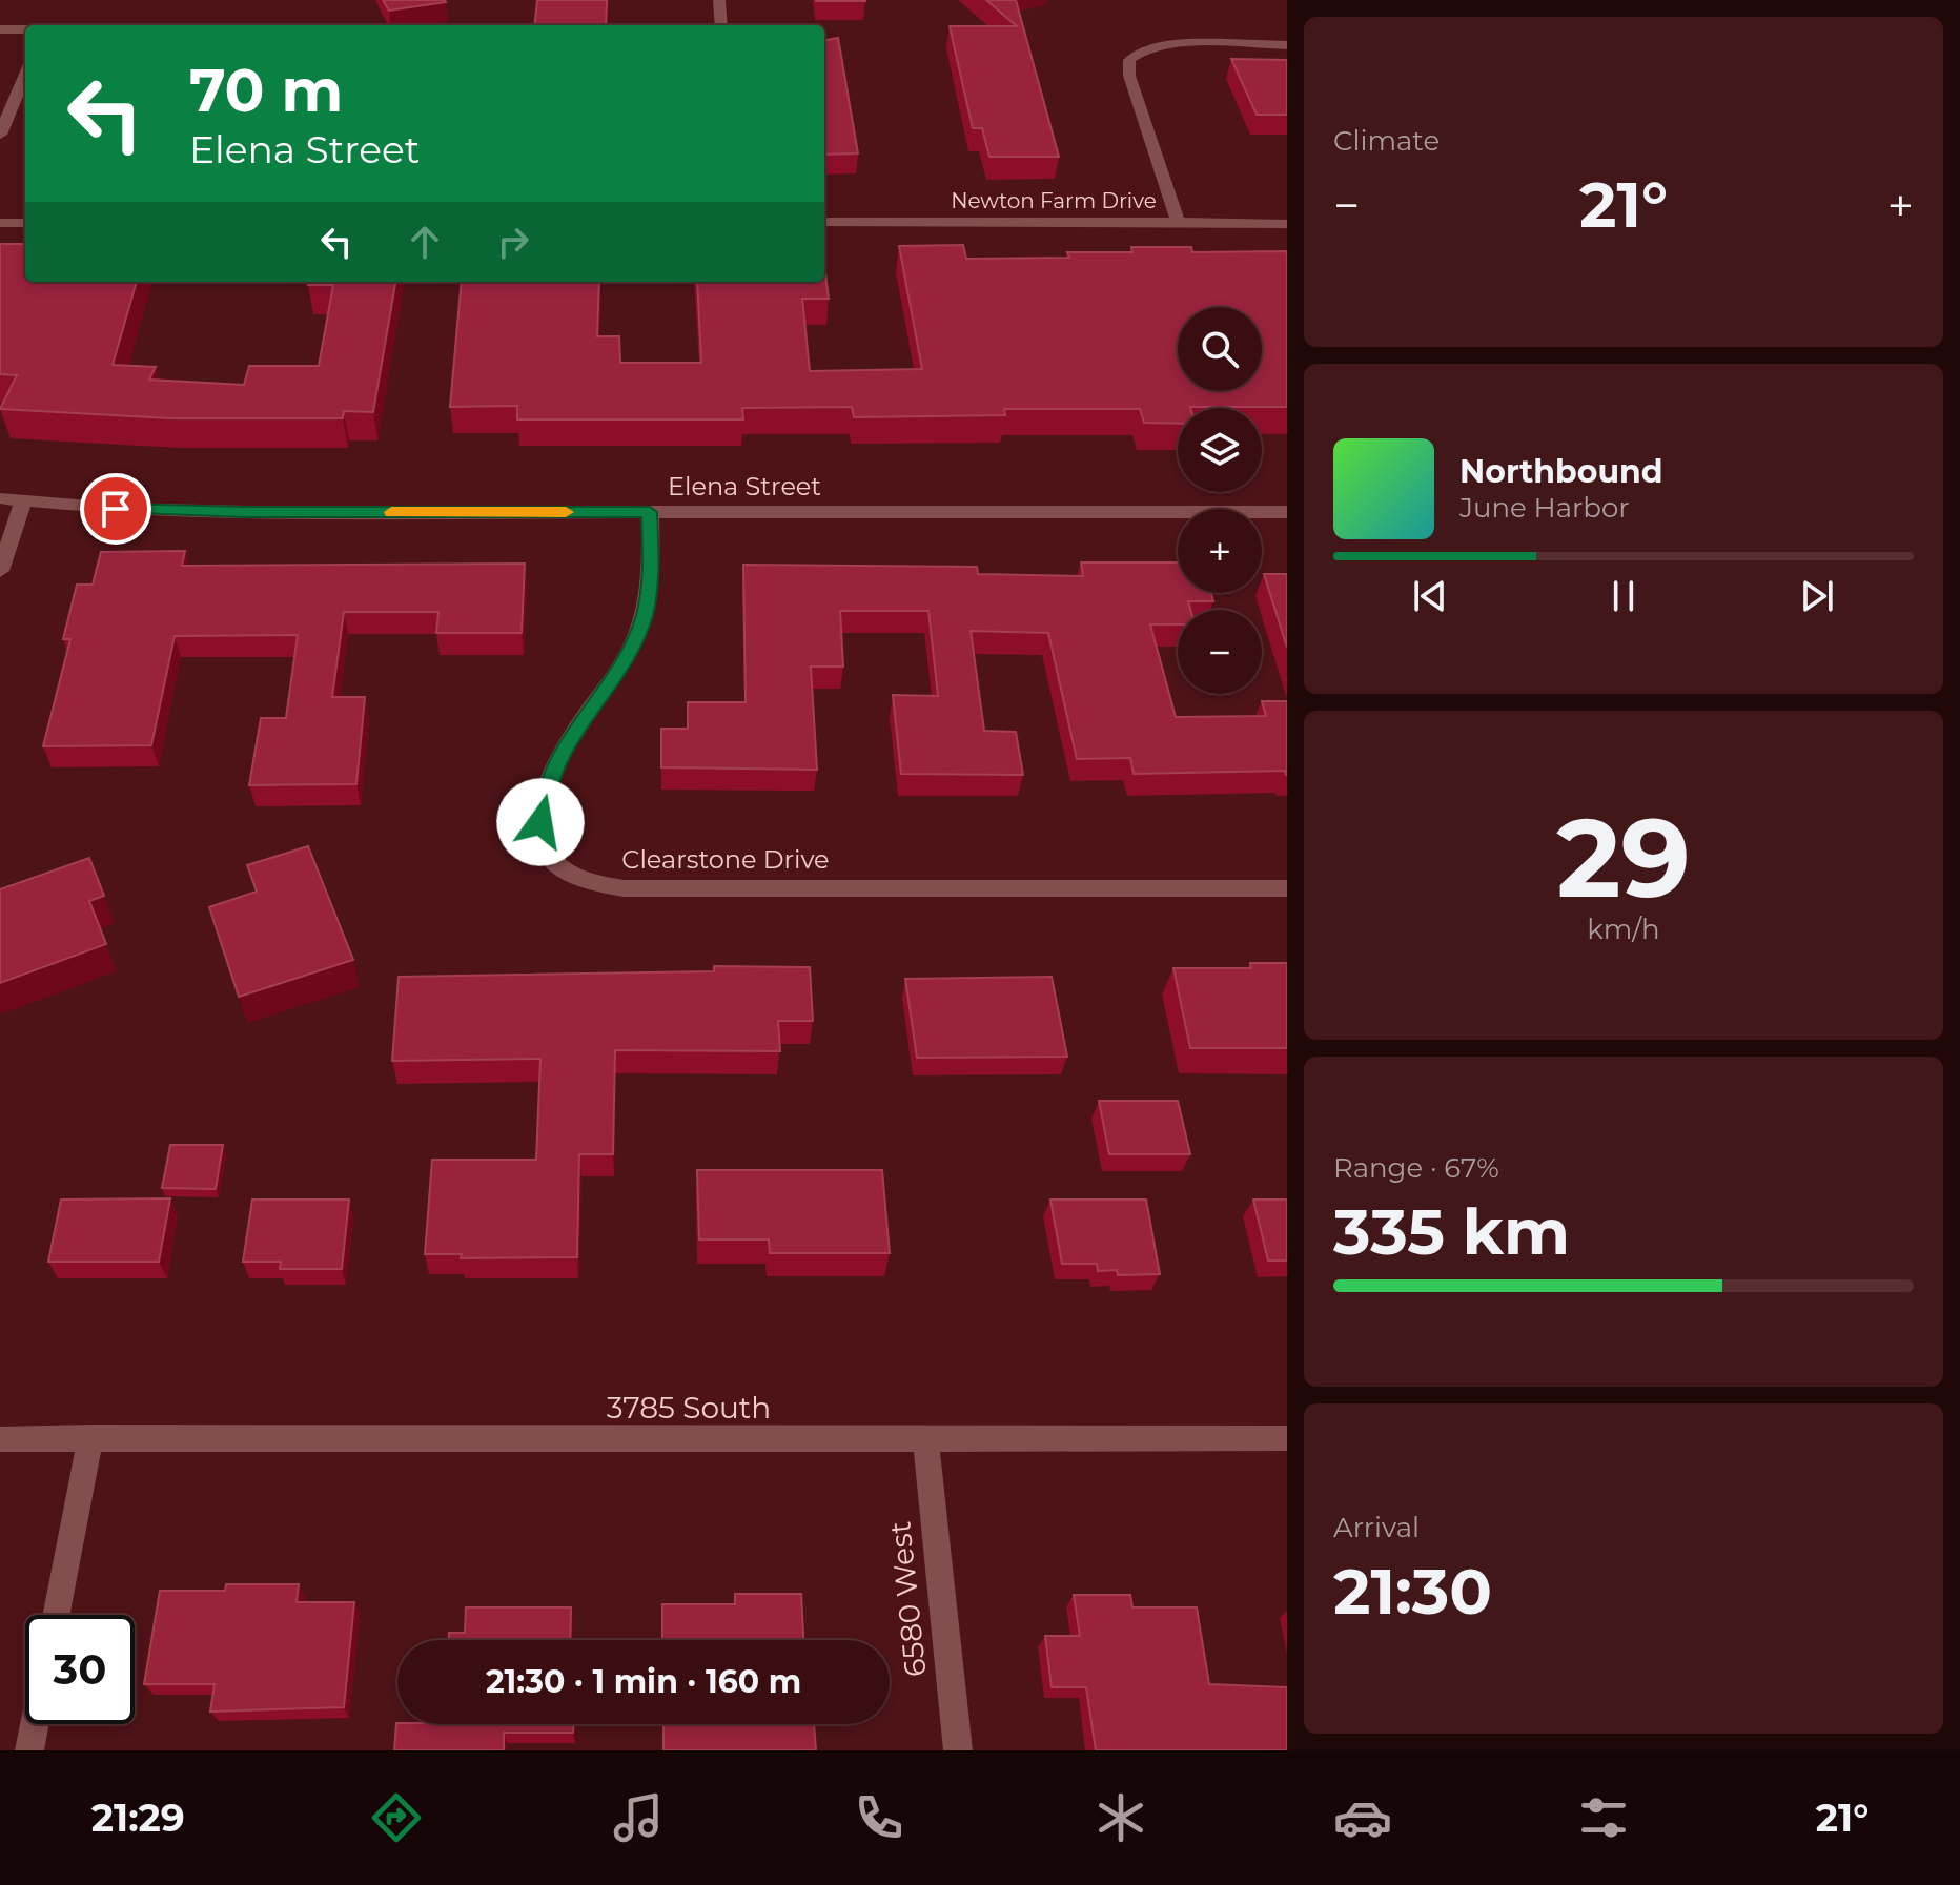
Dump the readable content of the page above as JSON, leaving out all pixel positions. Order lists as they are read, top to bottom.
{
  "streets": {
    "street": [
      "Newton Farm Drive",
      "Elena Street",
      "Clearstone Drive",
      "3785 South",
      "6580 West"
    ]
  },
  "crossings": [
    ["Elena Street", "Clearstone Drive"],
    ["3785 South", "6580 West"]
  ],
  "page": {
    "tile": [
      "Climate",
      ["29", "km/h"],
      ["Range · 67%", "335 km"],
      ["Arrival", "21:30"]
    ],
    "turn": ["70 m", "Elena Street"],
    "heat": ["−", "21°", "+"],
    "map_buttons": ["+", "−"],
    "song": ["Northbound", "June Harbor"],
    "limit": "30",
    "trip": "21:30 · 1 min · 160 m",
    "tabs": ["21:29", "21°"]
  }
}
